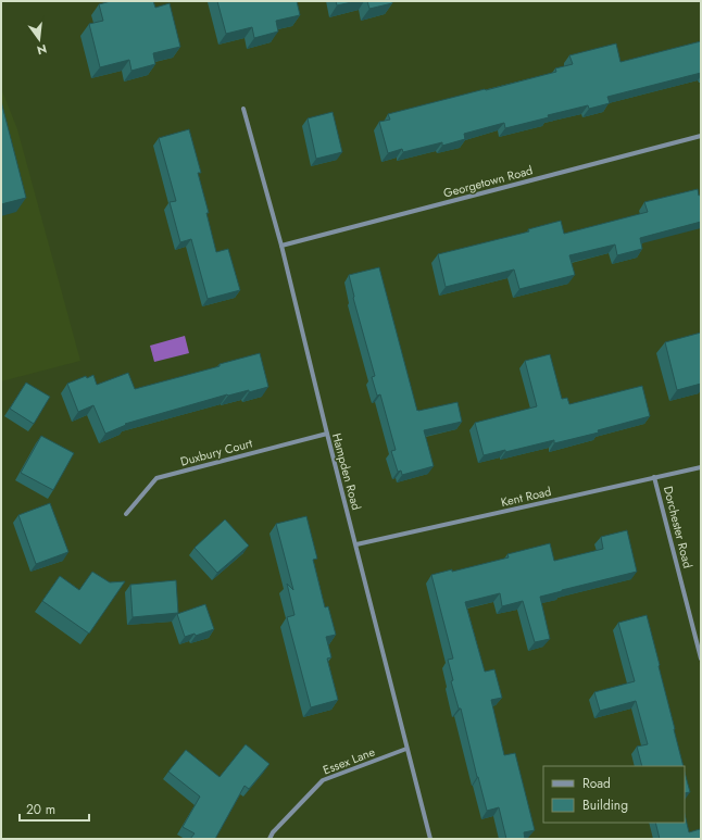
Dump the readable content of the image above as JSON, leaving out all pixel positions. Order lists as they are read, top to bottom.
{
  "streets": {
    "street": [
      "Georgetown Road",
      "Duxbury Court",
      "Hampden Road",
      "Kent Road",
      "Dorchester Road",
      "Essex Lane"
    ]
  },
  "crossings": [
    ["Georgetown Road", "Hampden Road"],
    ["Duxbury Court", "Hampden Road"],
    ["Hampden Road", "Kent Road"],
    ["Hampden Road", "Essex Lane"],
    ["Kent Road", "Dorchester Road"]
  ],
  "legend": ["Road", "Building"],
  "scale_bar": "20 m",
  "north": "bottom"
}
